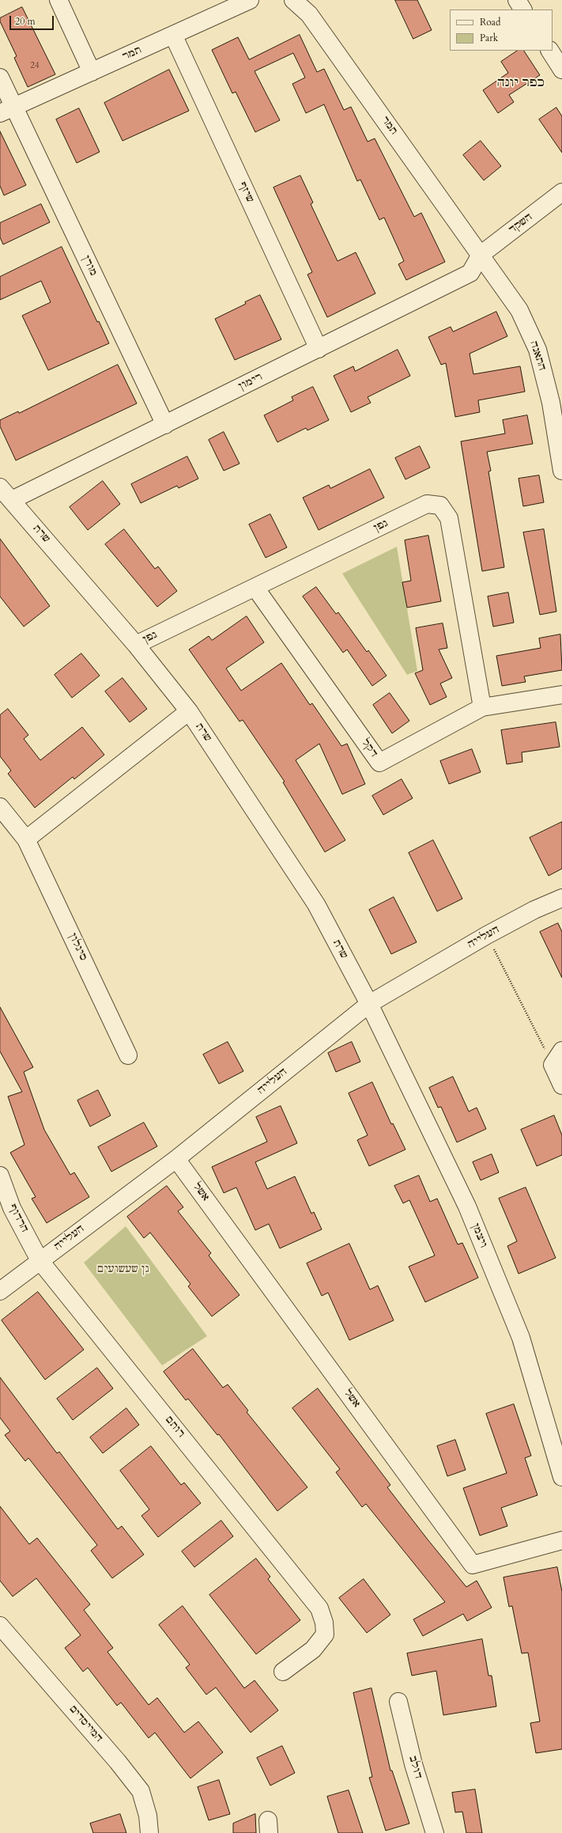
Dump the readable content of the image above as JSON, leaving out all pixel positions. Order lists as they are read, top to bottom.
{
  "streets": {
    "street": [
      "תמר",
      "שיזף",
      "השקד",
      "מורן",
      "התאנה",
      "רימון",
      "גפן",
      "שרת",
      "דקל",
      "העלייה",
      "סיגלון",
      "אשל",
      "הרדוף",
      "ויצמן",
      "רותם",
      "המייסדים",
      "דולב"
    ]
  },
  "crossings": [
    ["תמר", "שיזף"],
    ["תמר", "השקד"],
    ["תמר", "מורן"],
    ["תמר", "התאנה"],
    ["תמר", "רימון"],
    ["שיזף", "רימון"],
    ["השקד", "התאנה"],
    ["השקד", "רימון"],
    ["מורן", "רימון"],
    ["התאנה", "רימון"],
    ["רימון", "שרת"],
    ["גפן", "שרת"],
    ["גפן", "דקל"],
    ["שרת", "העלייה"],
    ["שרת", "ויצמן"],
    ["העלייה", "אשל"],
    ["העלייה", "הרדוף"],
    ["העלייה", "ויצמן"],
    ["העלייה", "רותם"],
    ["הרדוף", "רותם"]
  ],
  "districts": ["כפר יונה"],
  "parks": ["גן שעשועים"],
  "house_numbers": ["24"],
  "legend": ["Road", "Park"],
  "scale_bar": "20 m"
}
